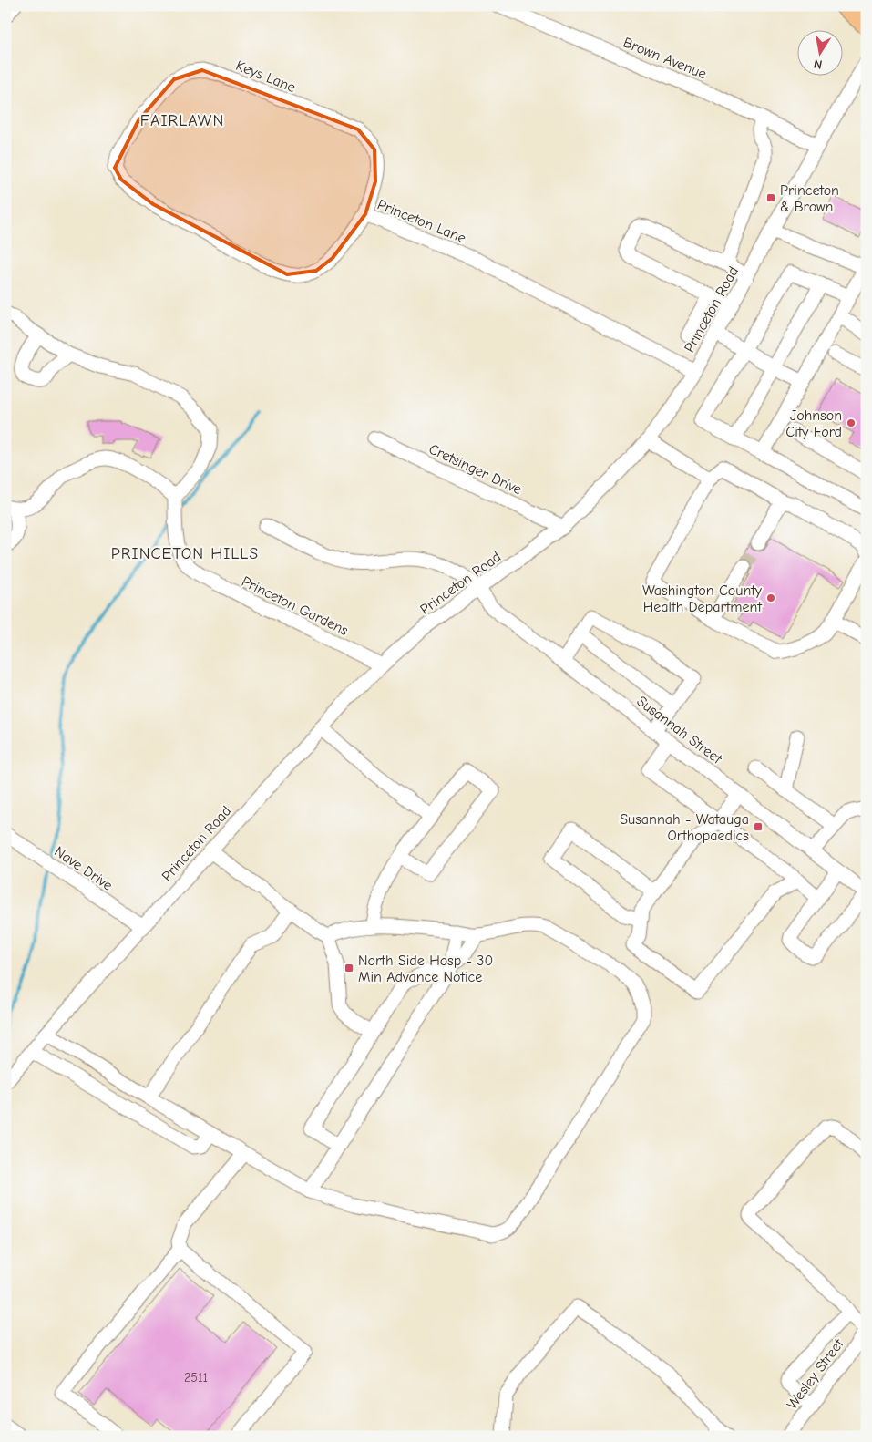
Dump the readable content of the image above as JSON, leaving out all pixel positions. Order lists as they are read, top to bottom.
{
  "streets": {
    "street": [
      "Brown Avenue",
      "Keys Lane",
      "Princeton Lane",
      "Princeton Road",
      "Cretsinger Drive",
      "Princeton Gardens",
      "Susannah Street",
      "Nave Drive",
      "Wesley Street"
    ]
  },
  "crossings": [
    ["Brown Avenue", "Princeton Road"],
    ["Keys Lane", "Princeton Lane"],
    ["Princeton Lane", "Princeton Road"],
    ["Princeton Road", "Cretsinger Drive"],
    ["Princeton Road", "Princeton Gardens"],
    ["Princeton Road", "Susannah Street"],
    ["Princeton Road", "Nave Drive"]
  ],
  "districts": ["FAIRLAWN", "PRINCETON HILLS"],
  "places": {
    "transit": ["Princeton & Brown", "Susannah - Watauga Orthopaedics", "North Side Hosp - 30 Min Advance Notice"],
    "other": ["Johnson City Ford", "Washington County Health Department"]
  },
  "house_numbers": ["2511"],
  "north": "bottom"
}
